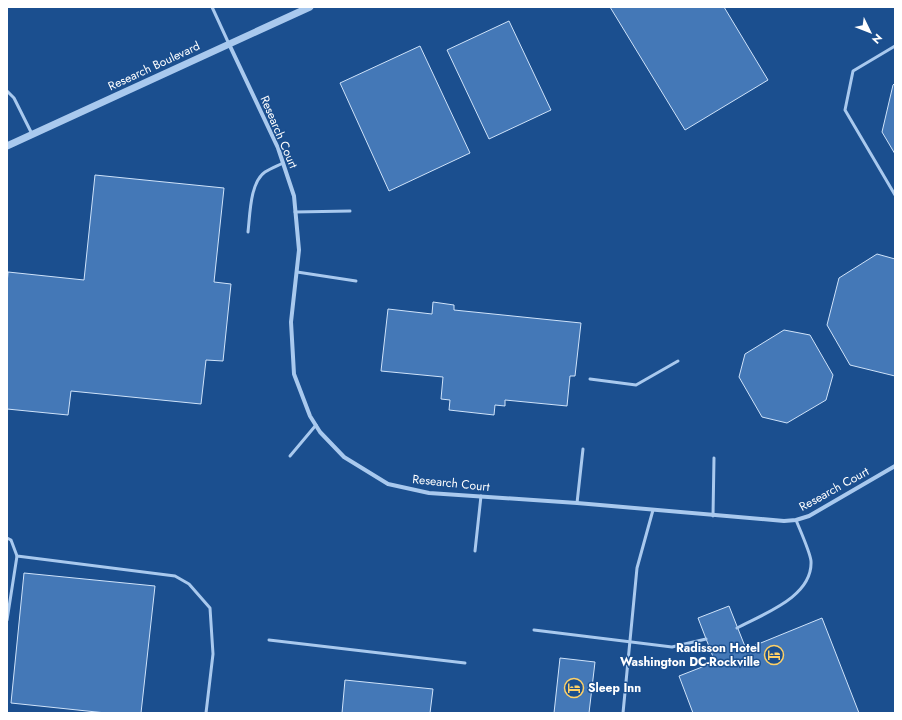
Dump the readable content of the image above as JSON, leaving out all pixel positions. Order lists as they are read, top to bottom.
{
  "streets": {
    "street": ["Research Boulevard", "Research Court"]
  },
  "crossings": [
    ["Research Boulevard", "Research Court"]
  ],
  "places": {
    "hotel": ["Radisson Hotel Washington DC-Rockville", "Sleep Inn"]
  },
  "north": "bottom right"
}
